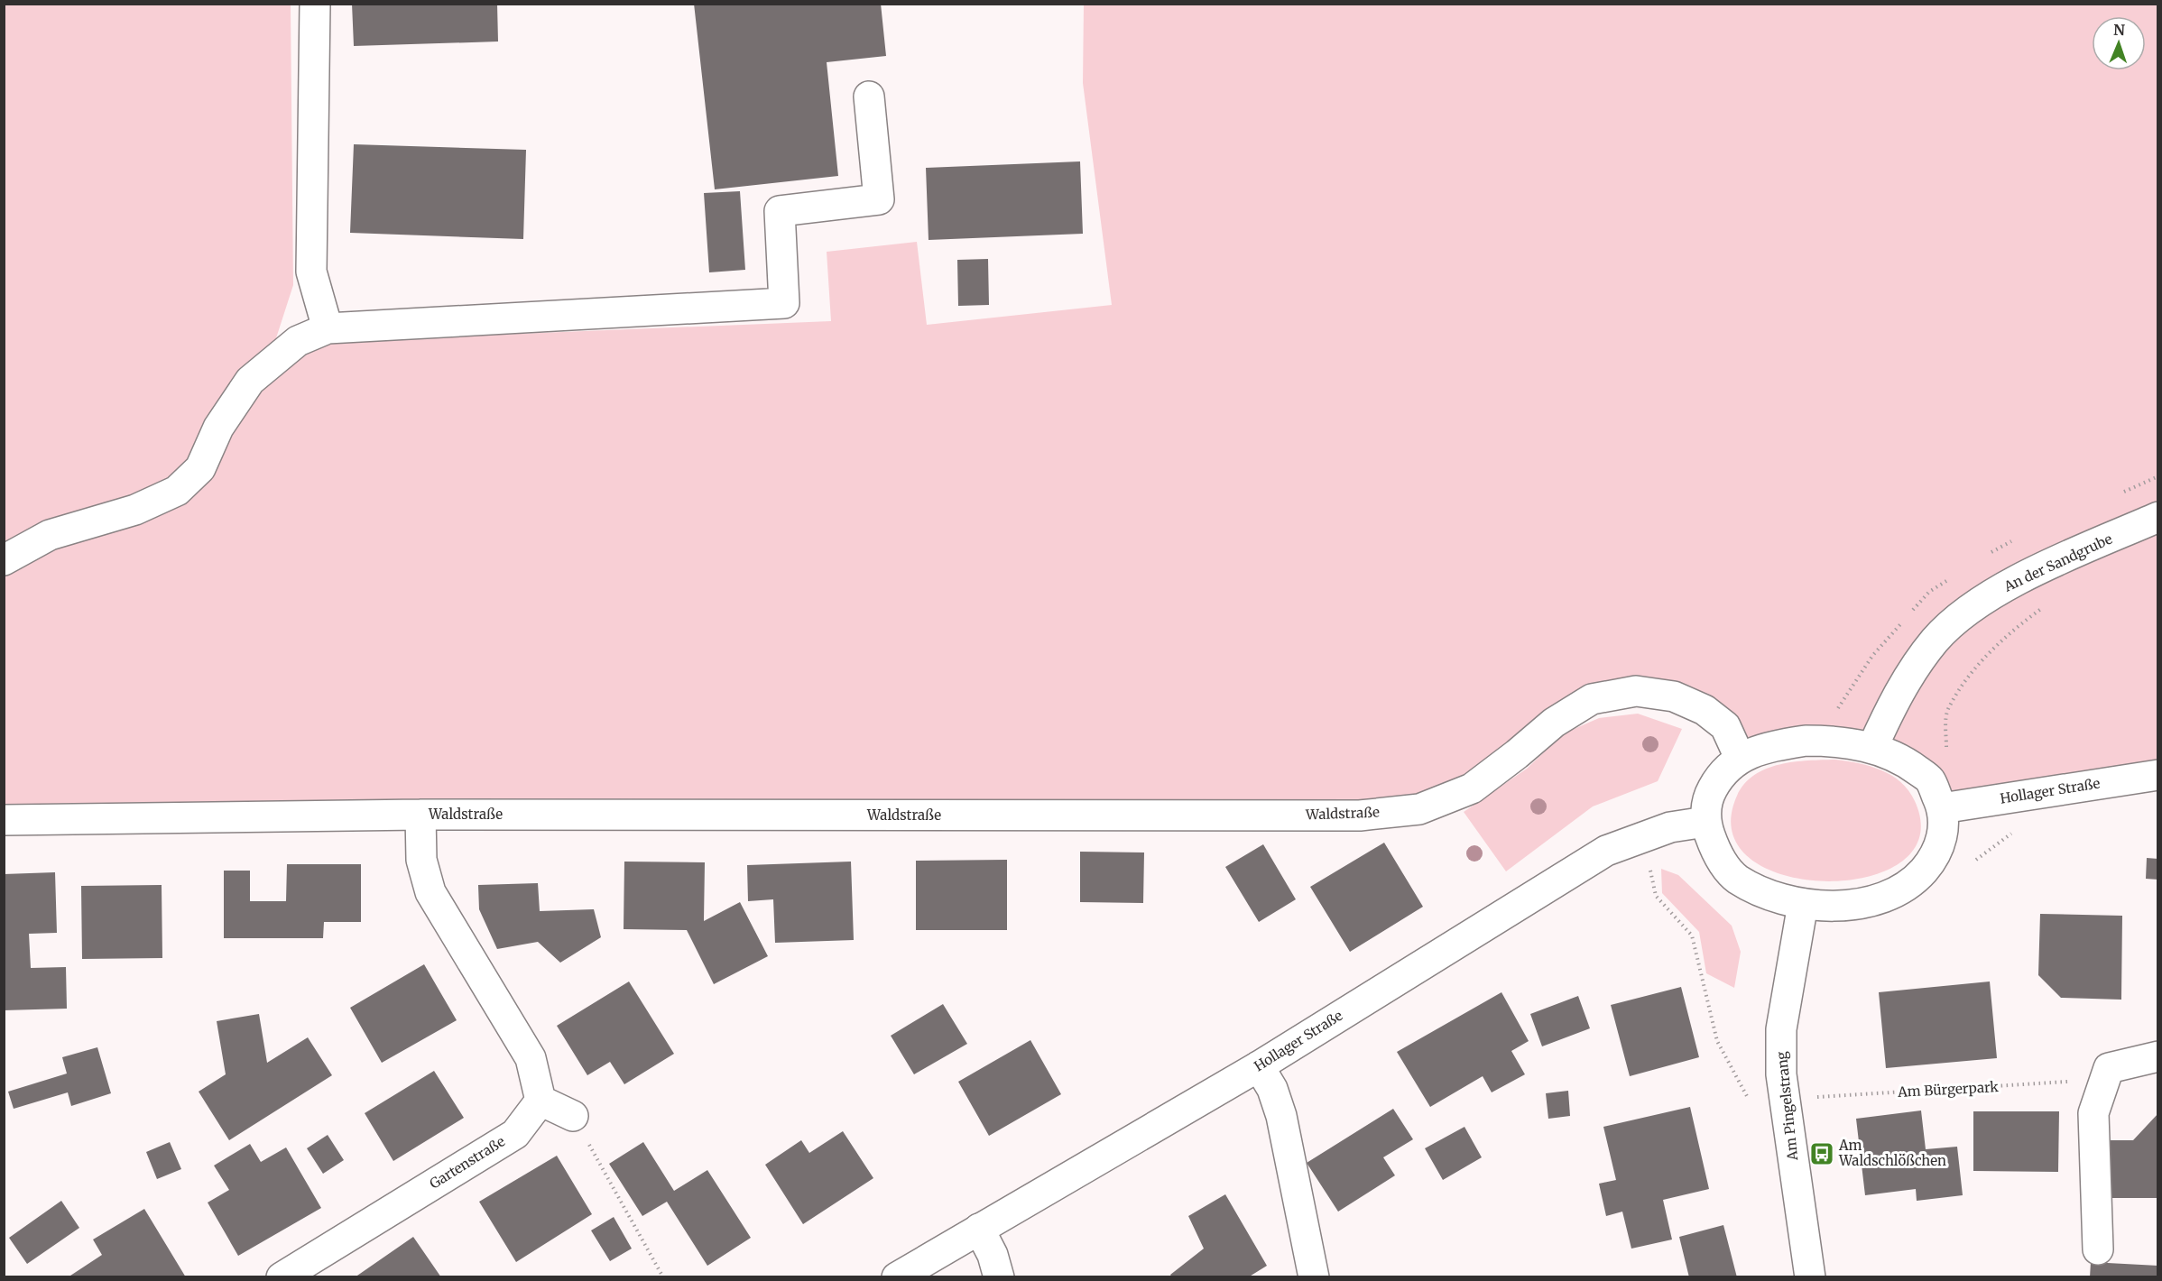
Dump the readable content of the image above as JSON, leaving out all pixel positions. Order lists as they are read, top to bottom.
{
  "streets": {
    "street": [
      "An der Sandgrube",
      "Hollager Straße",
      "Waldstraße",
      "Am Pingelstrang",
      "Gartenstraße"
    ],
    "path": ["Am Bürgerpark"]
  },
  "crossings": [
    ["Am Bürgerpark", "Am Pingelstrang"]
  ],
  "places": {
    "bus stop": ["Am Waldschlößchen"]
  },
  "north": "top"
}
